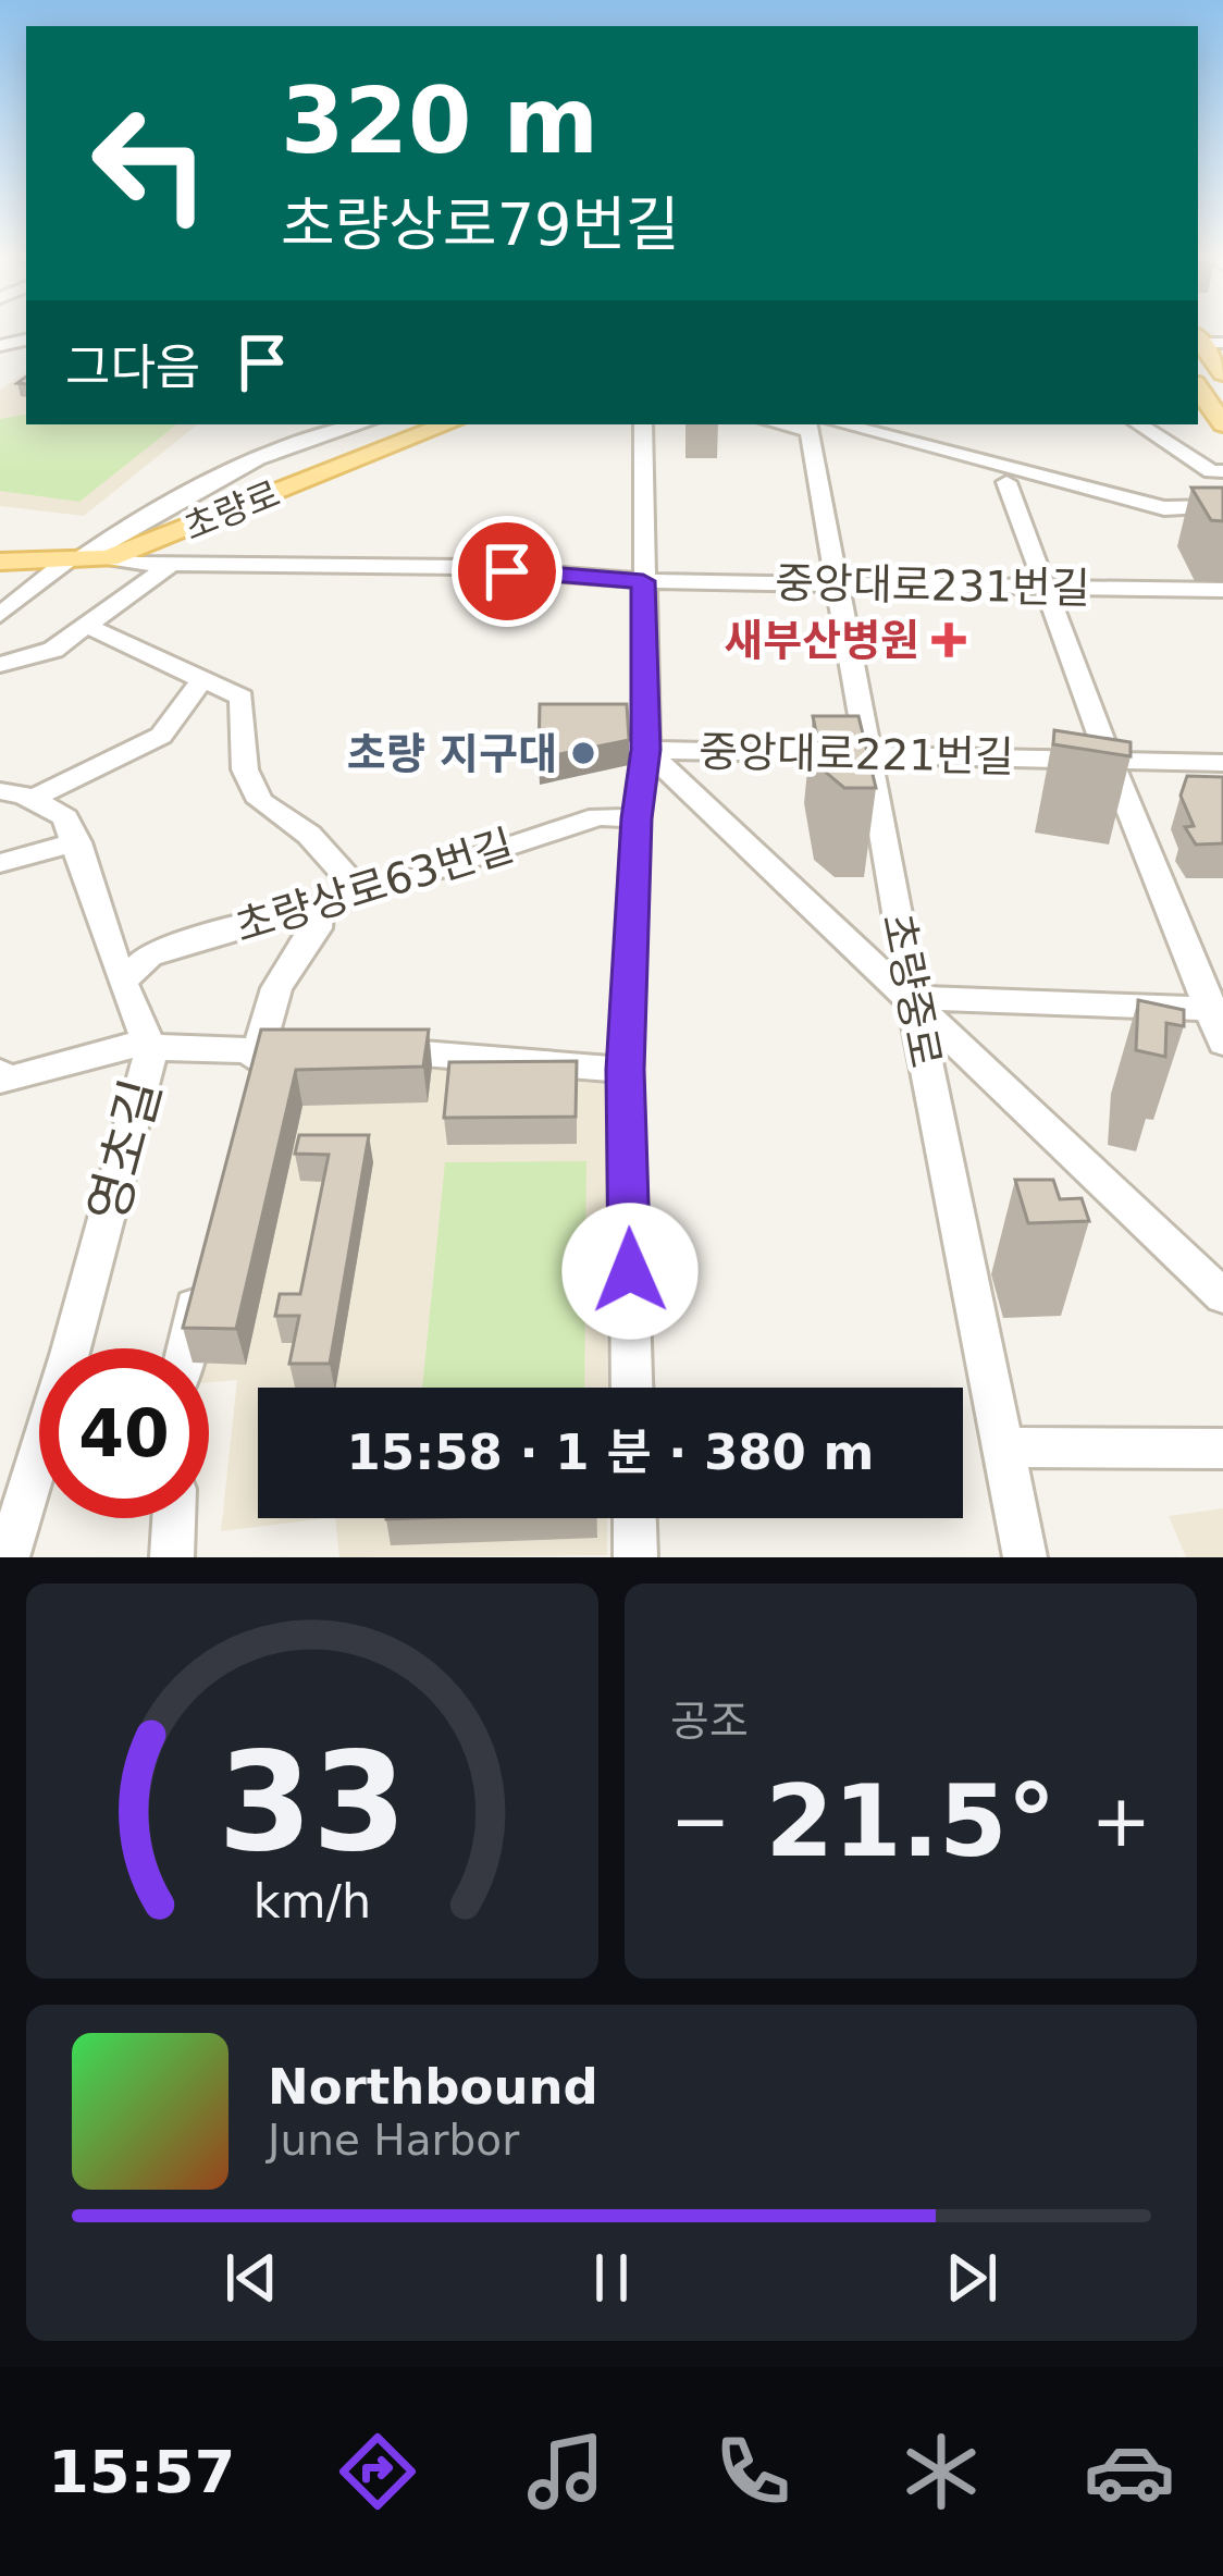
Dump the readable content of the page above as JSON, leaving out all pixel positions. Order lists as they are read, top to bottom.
{
  "streets": {
    "main road": ["초량로"],
    "street": [
      "중앙대로231번길",
      "중앙대로221번길",
      "초량상로63번길",
      "초량중로",
      "영초길"
    ]
  },
  "crossings": [
    ["초량로", "중앙대로231번길"],
    ["중앙대로231번길", "초량중로"],
    ["중앙대로221번길", "초량중로"],
    ["초량상로63번길", "영초길"]
  ],
  "places": {
    "health": ["새부산병원"],
    "other": ["초량 지구대"]
  },
  "page": {
    "turn": ["320 m", "초량상로79번길"],
    "then": "그다음",
    "limit": "40",
    "trip": "15:58 · 1 분 · 380 m",
    "tile": "공조",
    "heat": ["−", "21.5°", "+"],
    "song": ["Northbound", "June Harbor"],
    "tabs": "15:57",
    "gauge": ["33", "km/h"]
  }
}
